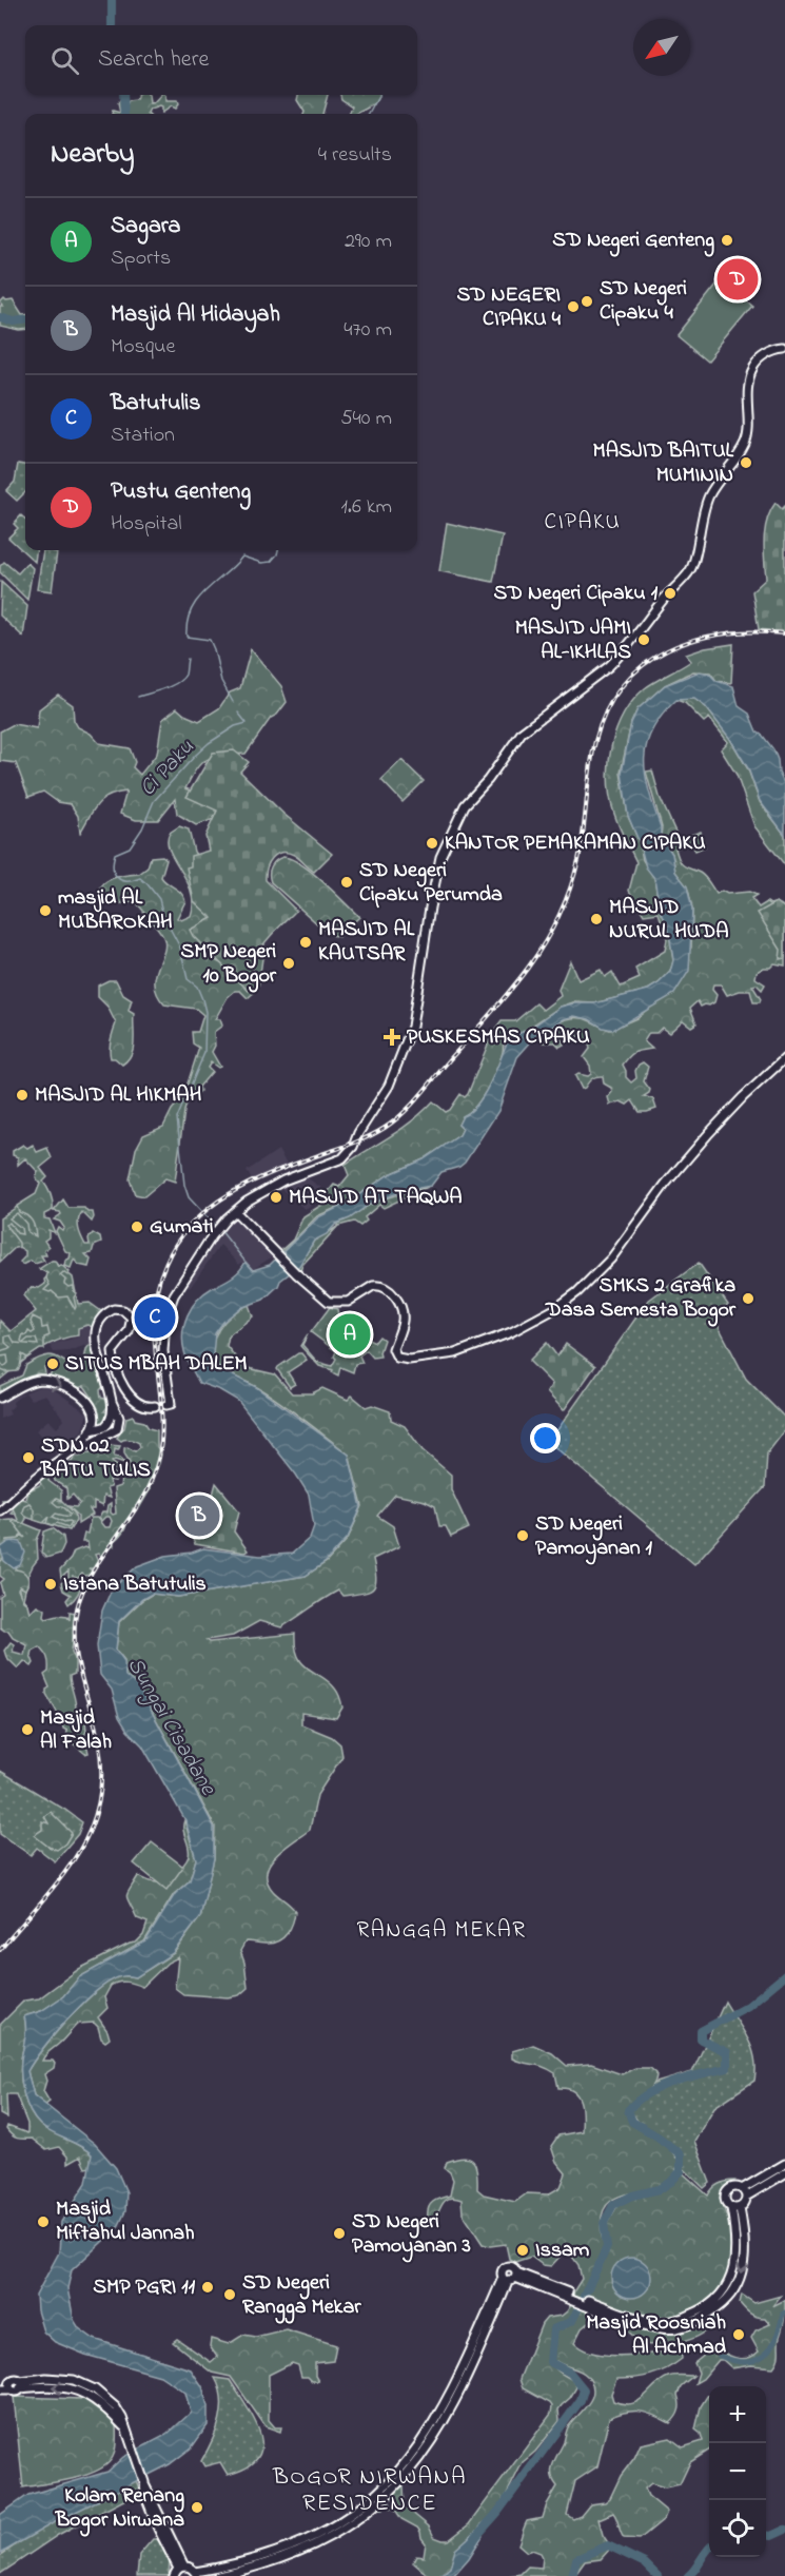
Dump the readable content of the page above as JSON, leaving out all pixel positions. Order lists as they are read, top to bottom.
{
  "districts": ["CIPAKU", "RANGGA MEKAR", "BOGOR NIRWANA RESIDENCE"],
  "water": ["Ci Paku", "Sungai Cisadane"],
  "places": {
    "other": [
      "SD Negeri Genteng",
      "SD Negeri Cipaku 4",
      "SD NEGERI CIPAKU 4",
      "MASJID BAITUL MUMININ",
      "SD Negeri Cipaku 1",
      "MASJID JAMI AL-IKHLAS",
      "KANTOR PEMAKAMAN CIPAKU",
      "SD Negeri Cipaku Perumda",
      "masjid AL MUBAROKAH",
      "MASJID NURUL HUDA",
      "MASJID AL KAUTSAR",
      "SMP Negeri 10 Bogor",
      "MASJID AL HIKMAH",
      "MASJID AT TAQWA",
      "Gumati",
      "SMKS 2 Grafika Dasa Semesta Bogor",
      "SITUS MBAH DALEM",
      "SDN 02 BATU TULIS",
      "SD Negeri Pamoyanan 1",
      "Istana Batutulis",
      "Masjid Al Falah",
      "Masjid Miftahul Jannah",
      "SD Negeri Pamoyanan 3",
      "Issam",
      "SMP PGRI 11",
      "SD Negeri Rangga Mekar",
      "Masjid Roosniah Al Achmad",
      "Kolam Renang Bogor Nirwana"
    ],
    "health": ["PUSKESMAS CIPAKU"]
  },
  "north": "bottom left",
  "page": {
    "search": "Search here",
    "heading": ["Nearby", "4 results"],
    "list": [
      {
        "mark": "A",
        "name": "Sagara",
        "note": "Sports",
        "value": "290 m"
      },
      {
        "mark": "B",
        "name": "Masjid Al Hidayah",
        "note": "Mosque",
        "value": "470 m"
      },
      {
        "mark": "C",
        "name": "Batutulis",
        "note": "Station",
        "value": "540 m"
      },
      {
        "mark": "D",
        "name": "Pustu Genteng",
        "note": "Hospital",
        "value": "1.6 km"
      }
    ],
    "pins": [
      "D",
      "C",
      "A",
      "B"
    ],
    "map_buttons": ["+", "−"]
  }
}
